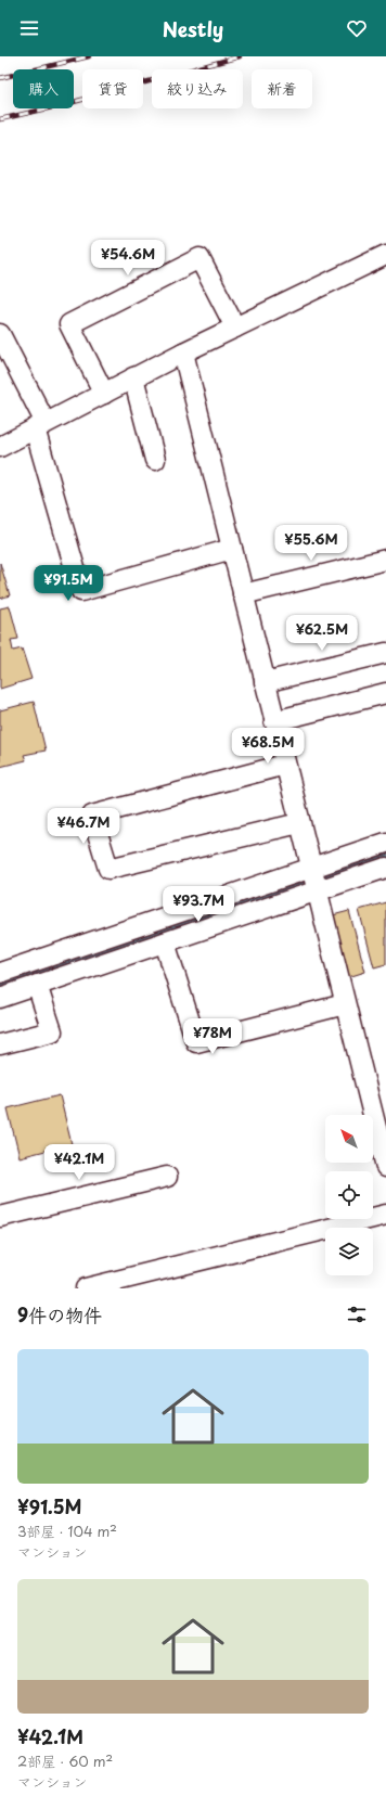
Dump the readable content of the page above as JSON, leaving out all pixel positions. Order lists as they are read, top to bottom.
{
  "north": "top left",
  "page": {
    "header": "Nestly",
    "chip": [
      "購入",
      "賃貸",
      "絞り込み",
      "新着"
    ],
    "price": [
      "¥54.6M",
      "¥55.6M",
      "¥91.5M",
      "¥62.5M",
      "¥68.5M",
      "¥46.7M",
      "¥93.7M",
      "¥78M",
      "¥42.1M"
    ],
    "heading": "9件の物件",
    "list": [
      {
        "name": "¥91.5M",
        "note": "3部屋 · 104 m² · マンション"
      },
      {
        "name": "¥42.1M",
        "note": "2部屋 · 60 m² · マンション"
      }
    ]
  }
}
